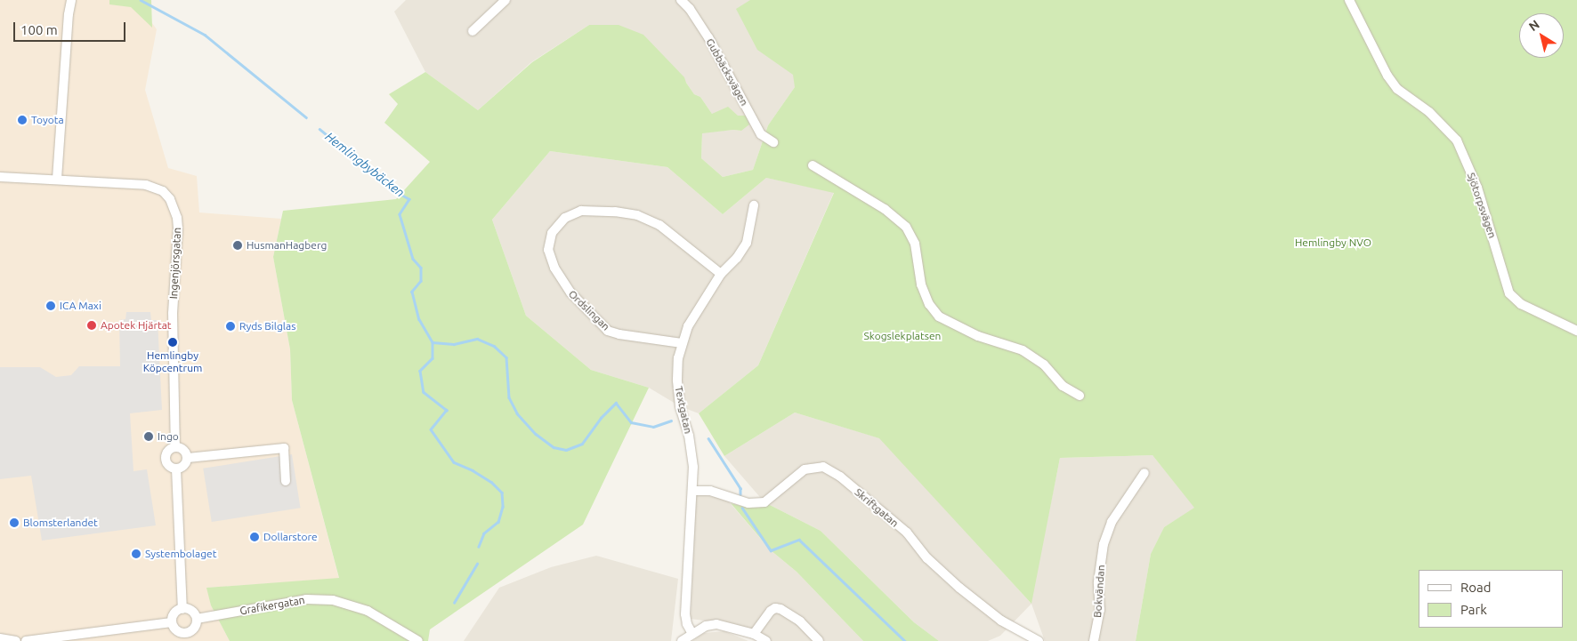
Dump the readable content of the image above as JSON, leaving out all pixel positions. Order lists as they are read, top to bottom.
{
  "streets": {
    "street": [
      "Gubbäcksvägen",
      "Sjötorpsvägen",
      "Ingenjörsgatan",
      "Ordslingan",
      "Textgatan",
      "Skriftgatan",
      "Bokvändan",
      "Grafikergatan"
    ]
  },
  "crossings": [
    ["Ingenjörsgatan", "Grafikergatan"],
    ["Ordslingan", "Textgatan"],
    ["Textgatan", "Skriftgatan"]
  ],
  "water": ["Hemlingbybäcken"],
  "parks": ["Hemlingby NVO", "Skogslekplatsen"],
  "places": [
    "Toyota",
    "HusmanHagberg",
    "ICA Maxi",
    "Apotek Hjärtat",
    "Ryds Bilglas",
    "Hemlingby Köpcentrum",
    "Ingo",
    "Blomsterlandet",
    "Dollarstore",
    "Systembolaget"
  ],
  "legend": ["Road", "Park"],
  "scale_bar": "100 m",
  "north": "top left"
}
